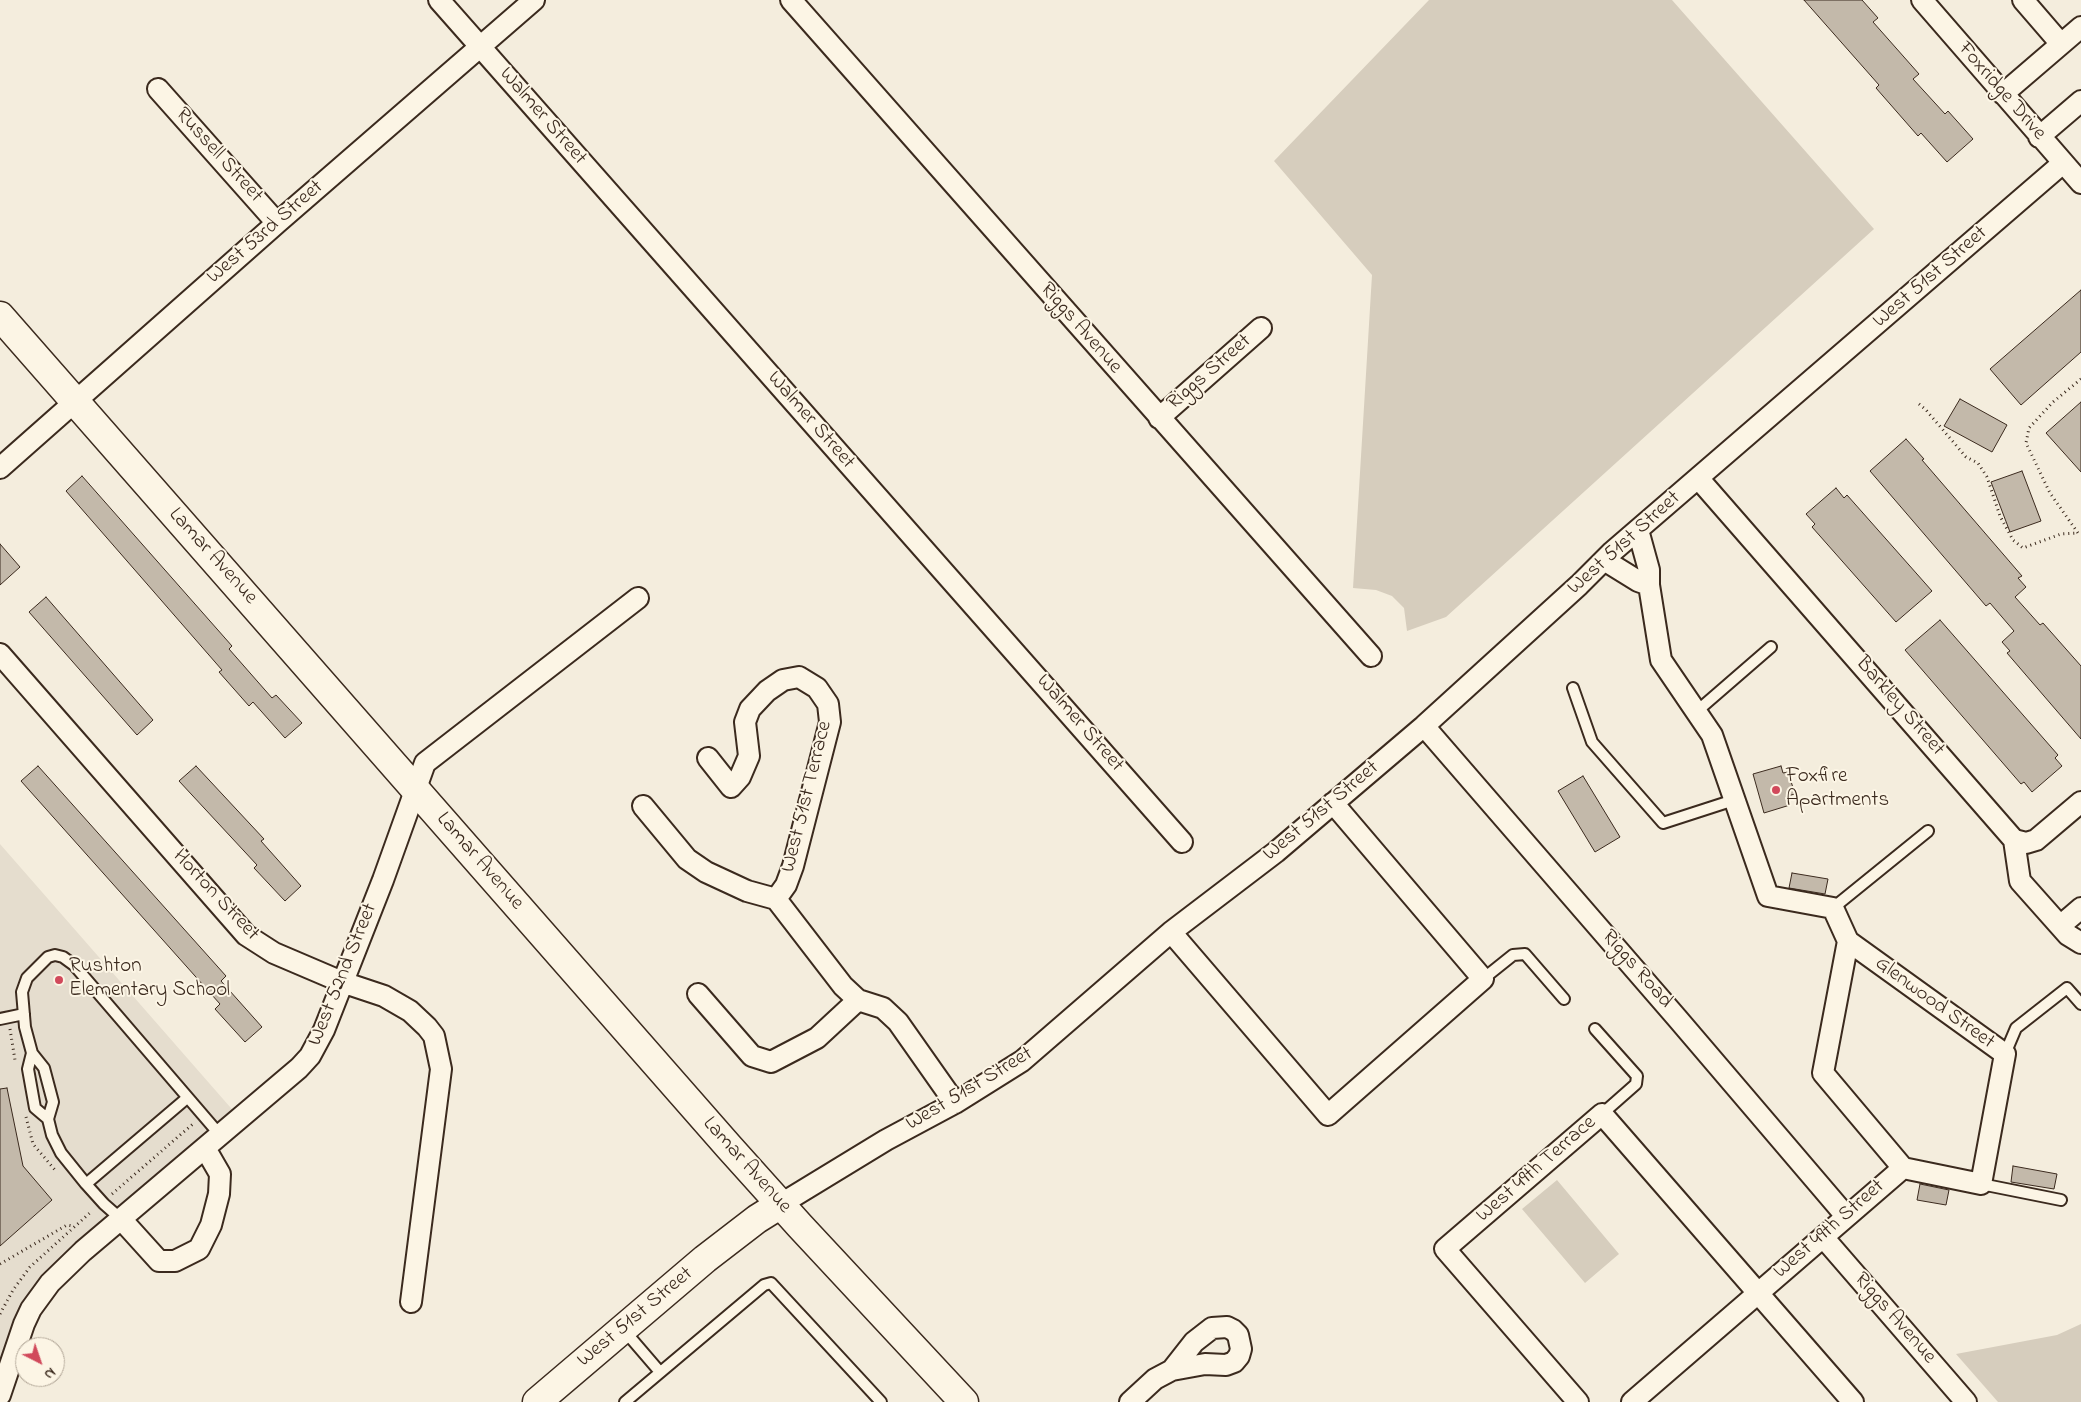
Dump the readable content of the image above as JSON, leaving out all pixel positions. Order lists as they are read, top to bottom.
{
  "streets": {
    "street": [
      "Foxridge Drive",
      "Walmer Street",
      "Russell Street",
      "West 53rd Street",
      "West 51st Street",
      "Riggs Avenue",
      "Riggs Street",
      "Lamar Avenue",
      "Barkley Street",
      "West 51st Terrace",
      "Horton Street",
      "Riggs Road",
      "West 52nd Street",
      "Glenwood Street",
      "West 49th Terrace",
      "West 49th Street"
    ]
  },
  "crossings": [
    ["Foxridge Drive", "West 51st Street"],
    ["Walmer Street", "West 53rd Street"],
    ["Russell Street", "West 53rd Street"],
    ["West 53rd Street", "Lamar Avenue"],
    ["West 51st Street", "Lamar Avenue"],
    ["West 51st Street", "Barkley Street"],
    ["West 51st Street", "Riggs Road"],
    ["Riggs Avenue", "Riggs Street"],
    ["Riggs Avenue", "West 49th Street"],
    ["Lamar Avenue", "West 52nd Street"],
    ["Horton Street", "West 52nd Street"],
    ["Riggs Road", "West 49th Street"],
    ["Glenwood Street", "West 49th Street"],
    ["West 49th Terrace", "West 49th Street"]
  ],
  "places": ["Foxfire Apartments", "Rushton Elementary School"],
  "north": "bottom right"
}
